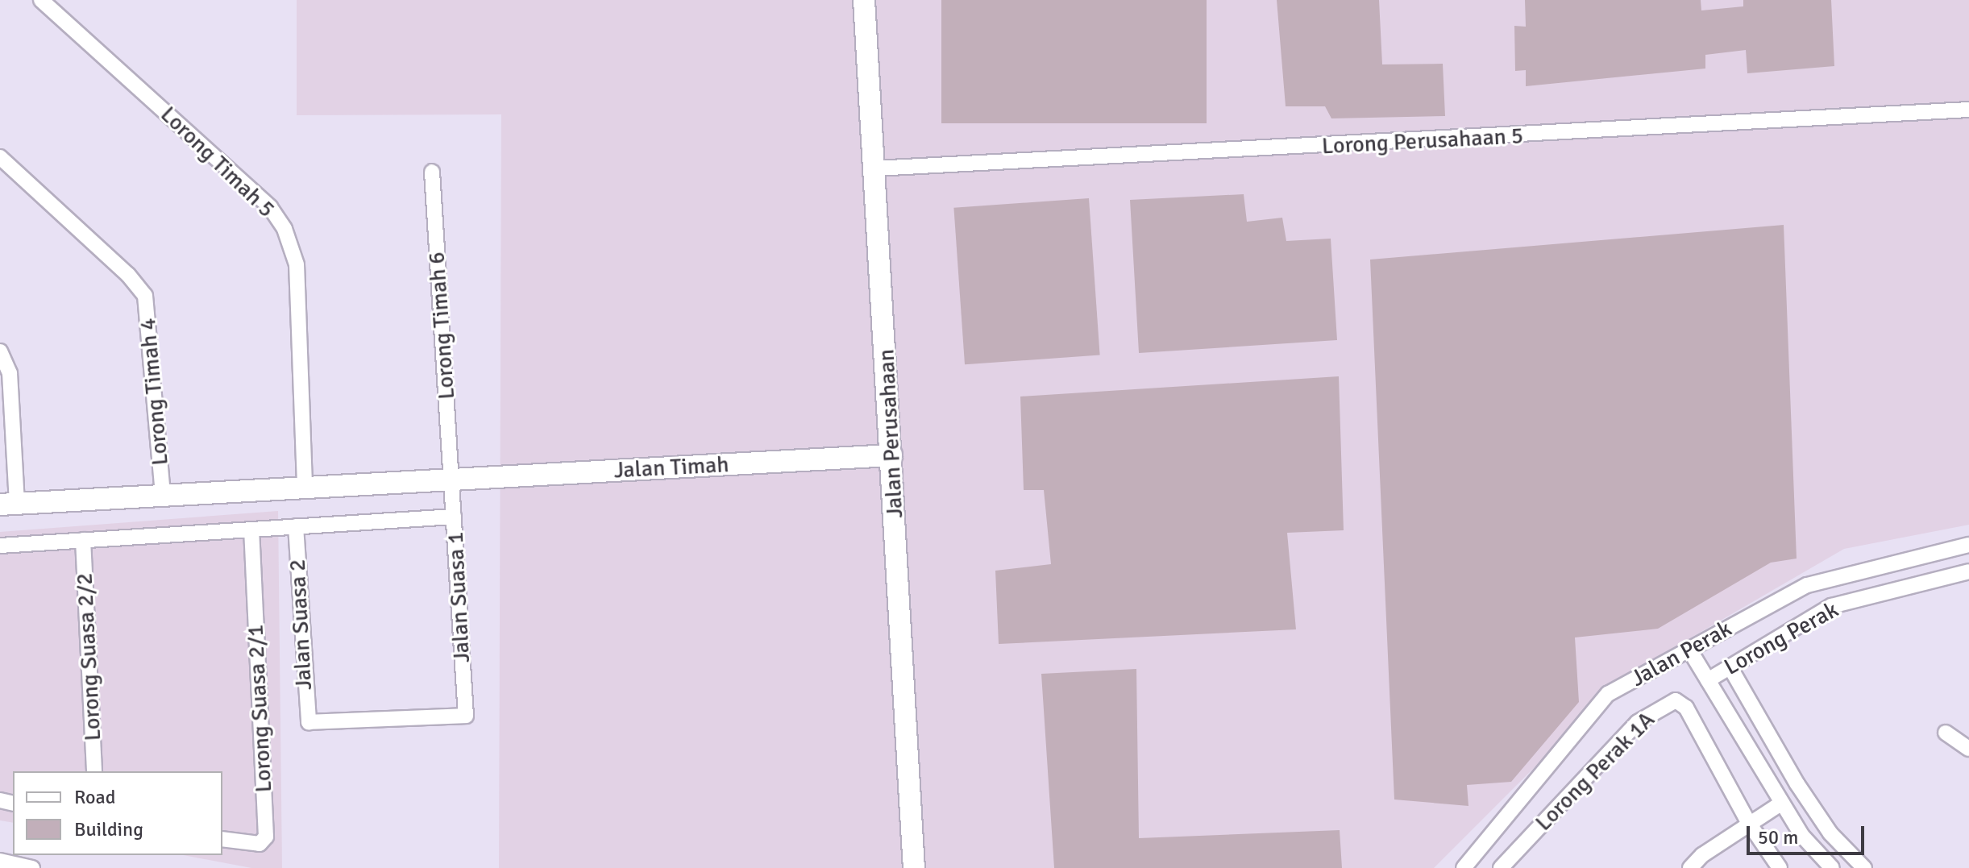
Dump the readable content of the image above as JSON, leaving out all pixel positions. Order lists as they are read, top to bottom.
{
  "streets": {
    "street": [
      "Lorong Perusahaan 5",
      "Lorong Timah 5",
      "Lorong Timah 6",
      "Lorong Timah 4",
      "Jalan Perusahaan",
      "Jalan Timah",
      "Jalan Suasa 1",
      "Jalan Suasa 2",
      "Lorong Perak",
      "Jalan Perak",
      "Lorong Suasa 2/2",
      "Lorong Suasa 2/1",
      "Lorong Perak 1A"
    ]
  },
  "crossings": [
    ["Lorong Perusahaan 5", "Jalan Perusahaan"],
    ["Lorong Timah 5", "Jalan Timah"],
    ["Lorong Timah 6", "Jalan Timah"],
    ["Lorong Timah 6", "Jalan Suasa 1"],
    ["Lorong Timah 4", "Jalan Timah"],
    ["Jalan Perusahaan", "Jalan Timah"],
    ["Jalan Timah", "Jalan Suasa 1"],
    ["Jalan Suasa 1", "Jalan Suasa 2"]
  ],
  "legend": ["Road", "Building"],
  "scale_bar": "50 m"
}
